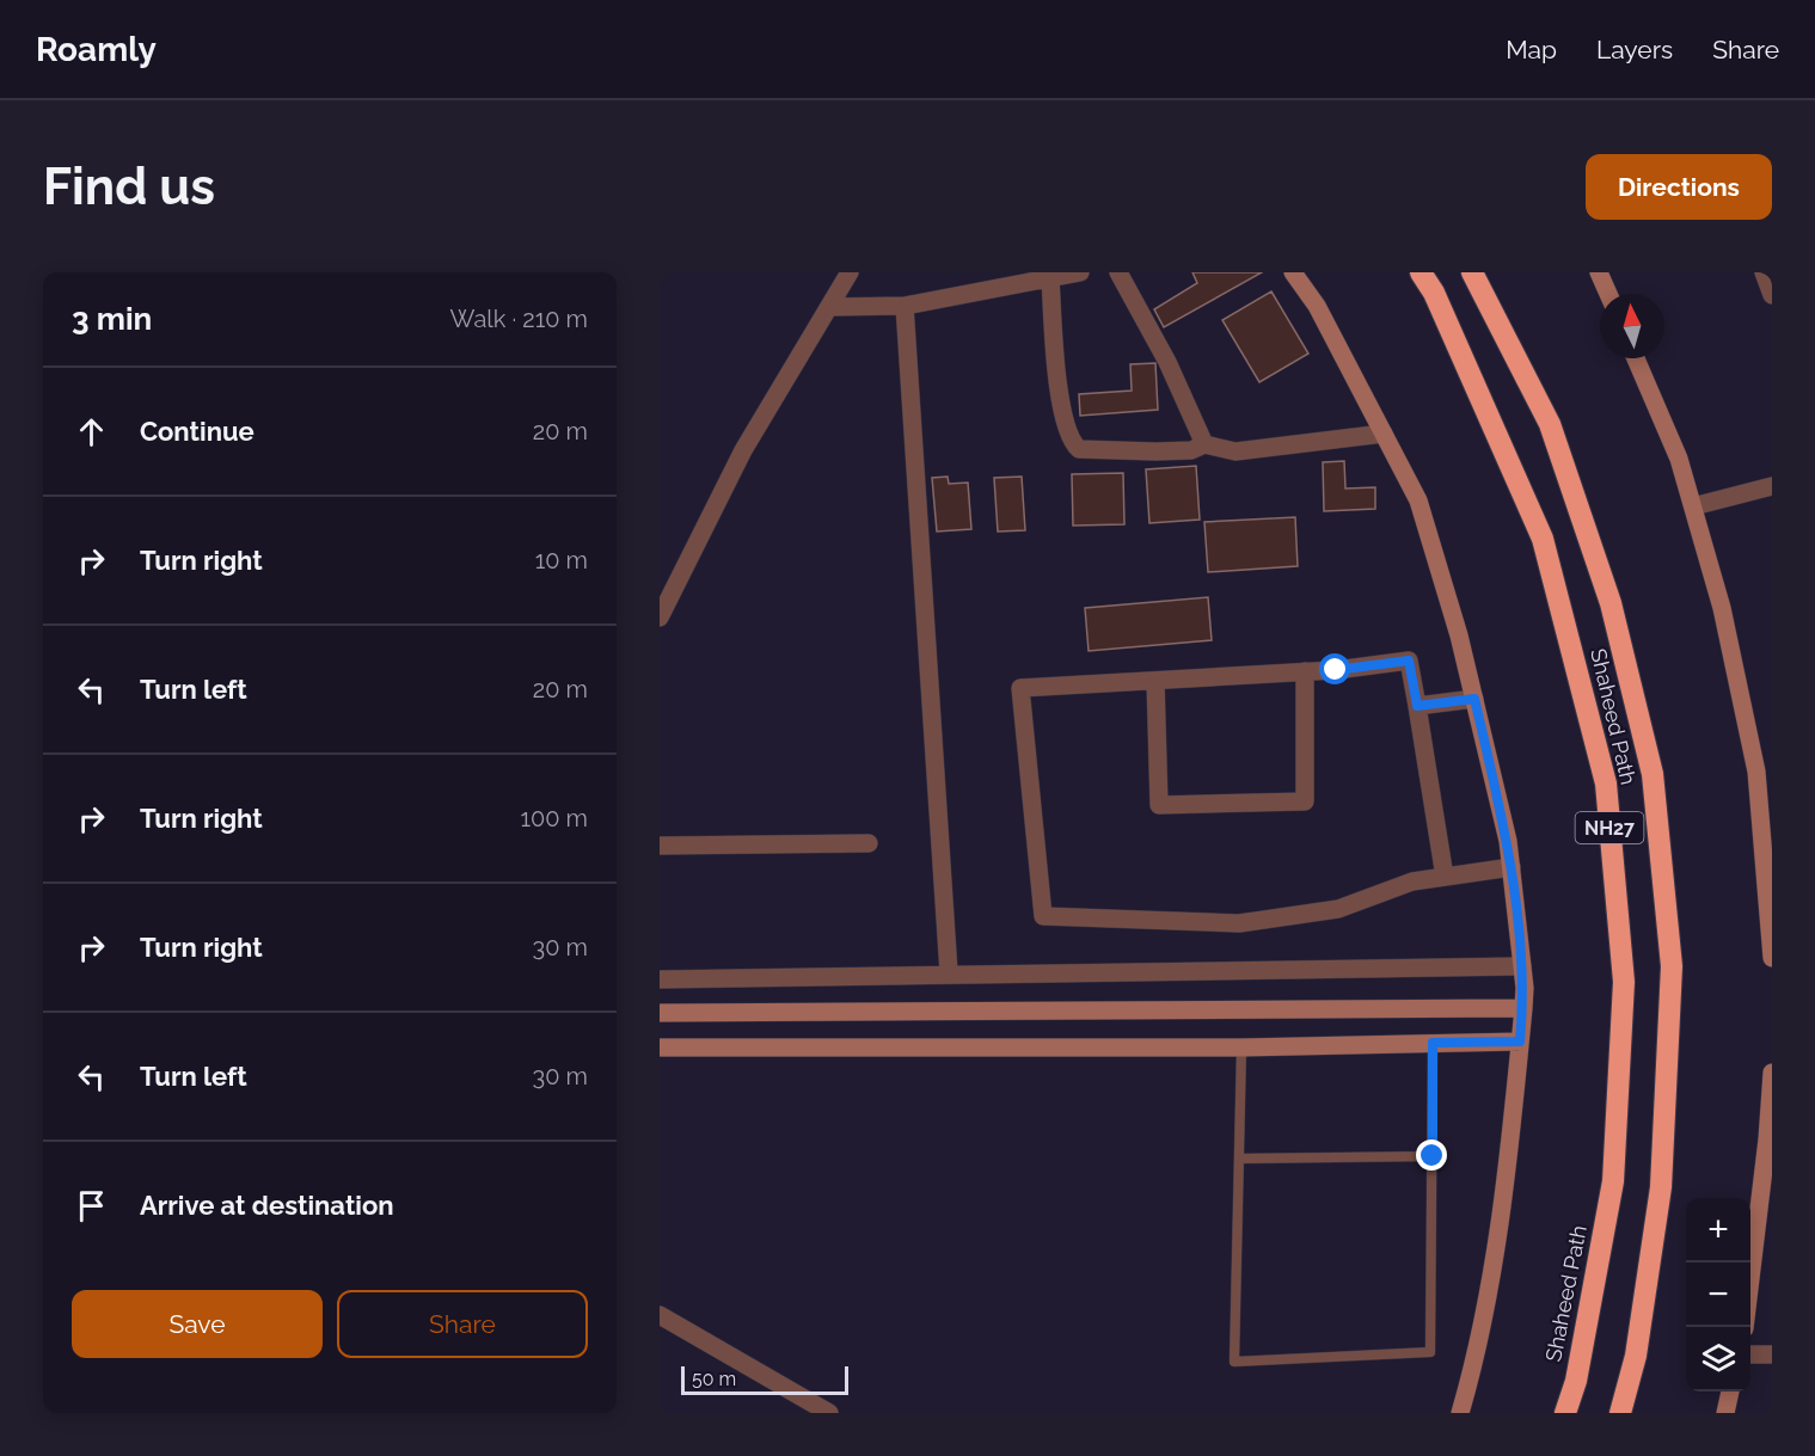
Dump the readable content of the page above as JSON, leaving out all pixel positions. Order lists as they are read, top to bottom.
{
  "streets": {
    "highway": ["Shaheed Path", "NH27"]
  },
  "scale_bar": "50 m",
  "north": "top",
  "page": {
    "header": "Roamly",
    "nav": ["Map", "Layers", "Share"],
    "buttons": [
      "Directions",
      ["Save", "Share"]
    ],
    "title": "Find us",
    "heading": ["3 min", "Walk · 210 m"],
    "list": [
      ["Continue", "20 m"],
      ["Turn right", "10 m"],
      ["Turn left", "20 m"],
      ["Turn right", "100 m"],
      ["Turn right", "30 m"],
      ["Turn left", "30 m"],
      "Arrive at destination"
    ],
    "map_buttons": ["+", "−"],
    "scale": "50 m"
  }
}
